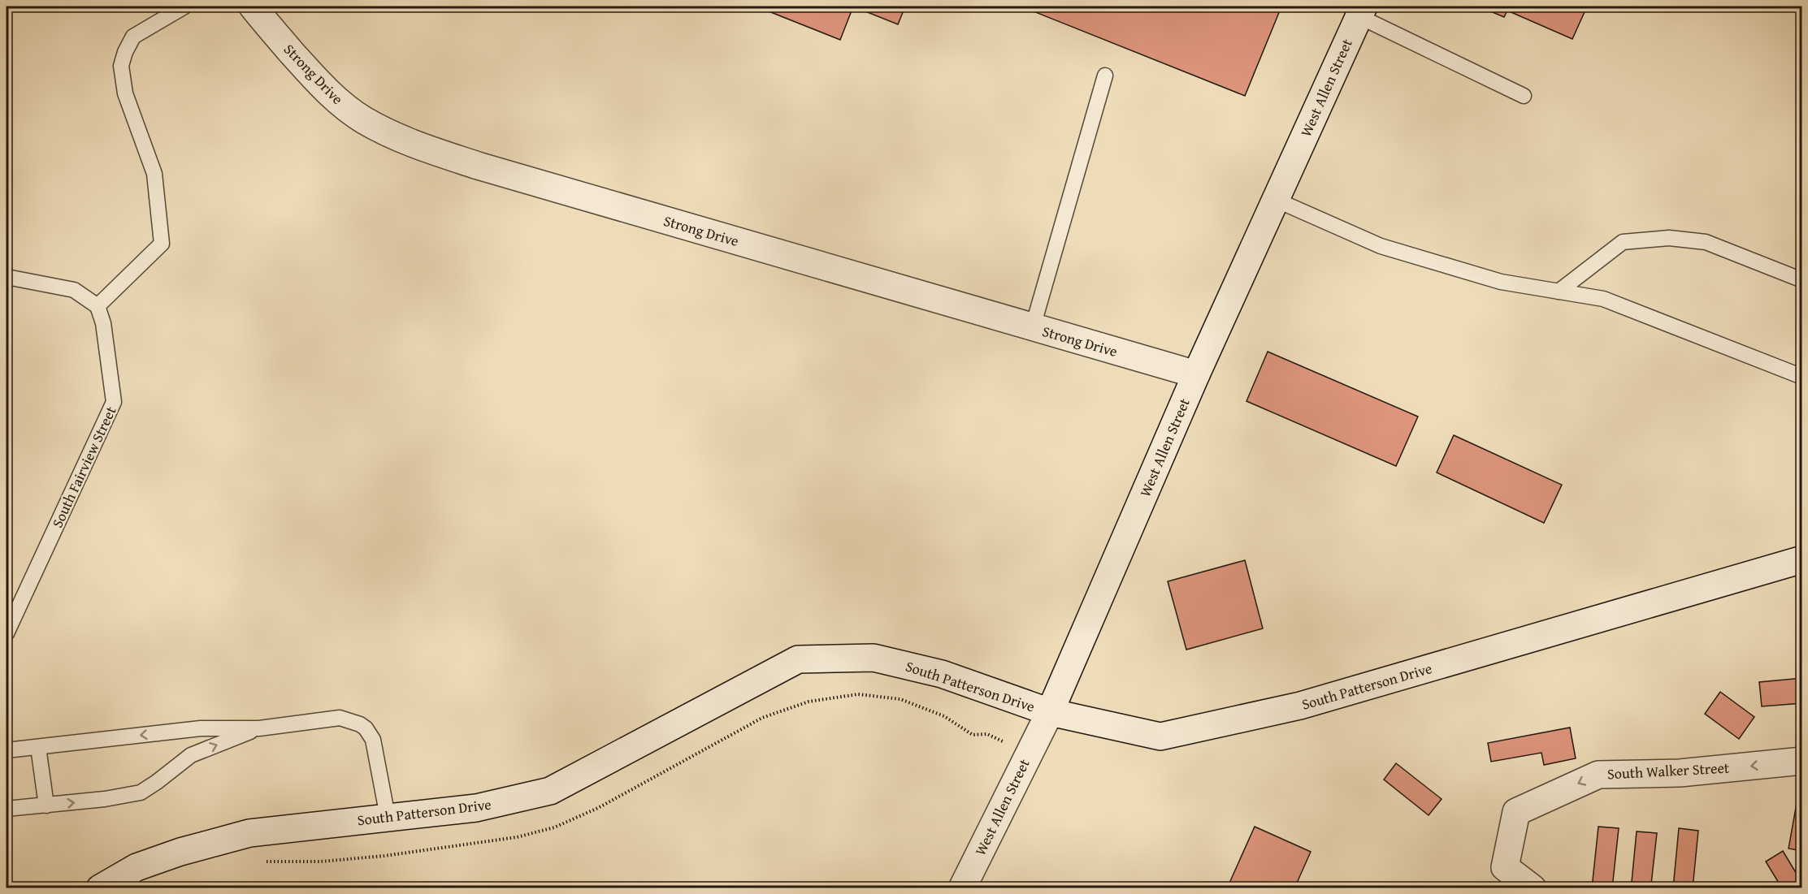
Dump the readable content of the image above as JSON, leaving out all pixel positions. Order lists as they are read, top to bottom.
{
  "streets": {
    "street": [
      "Strong Drive",
      "West Allen Street",
      "South Patterson Drive",
      "South Walker Street"
    ],
    "lane": ["South Fairview Street"]
  },
  "crossings": [
    ["Strong Drive", "West Allen Street"],
    ["West Allen Street", "South Patterson Drive"]
  ]
}
